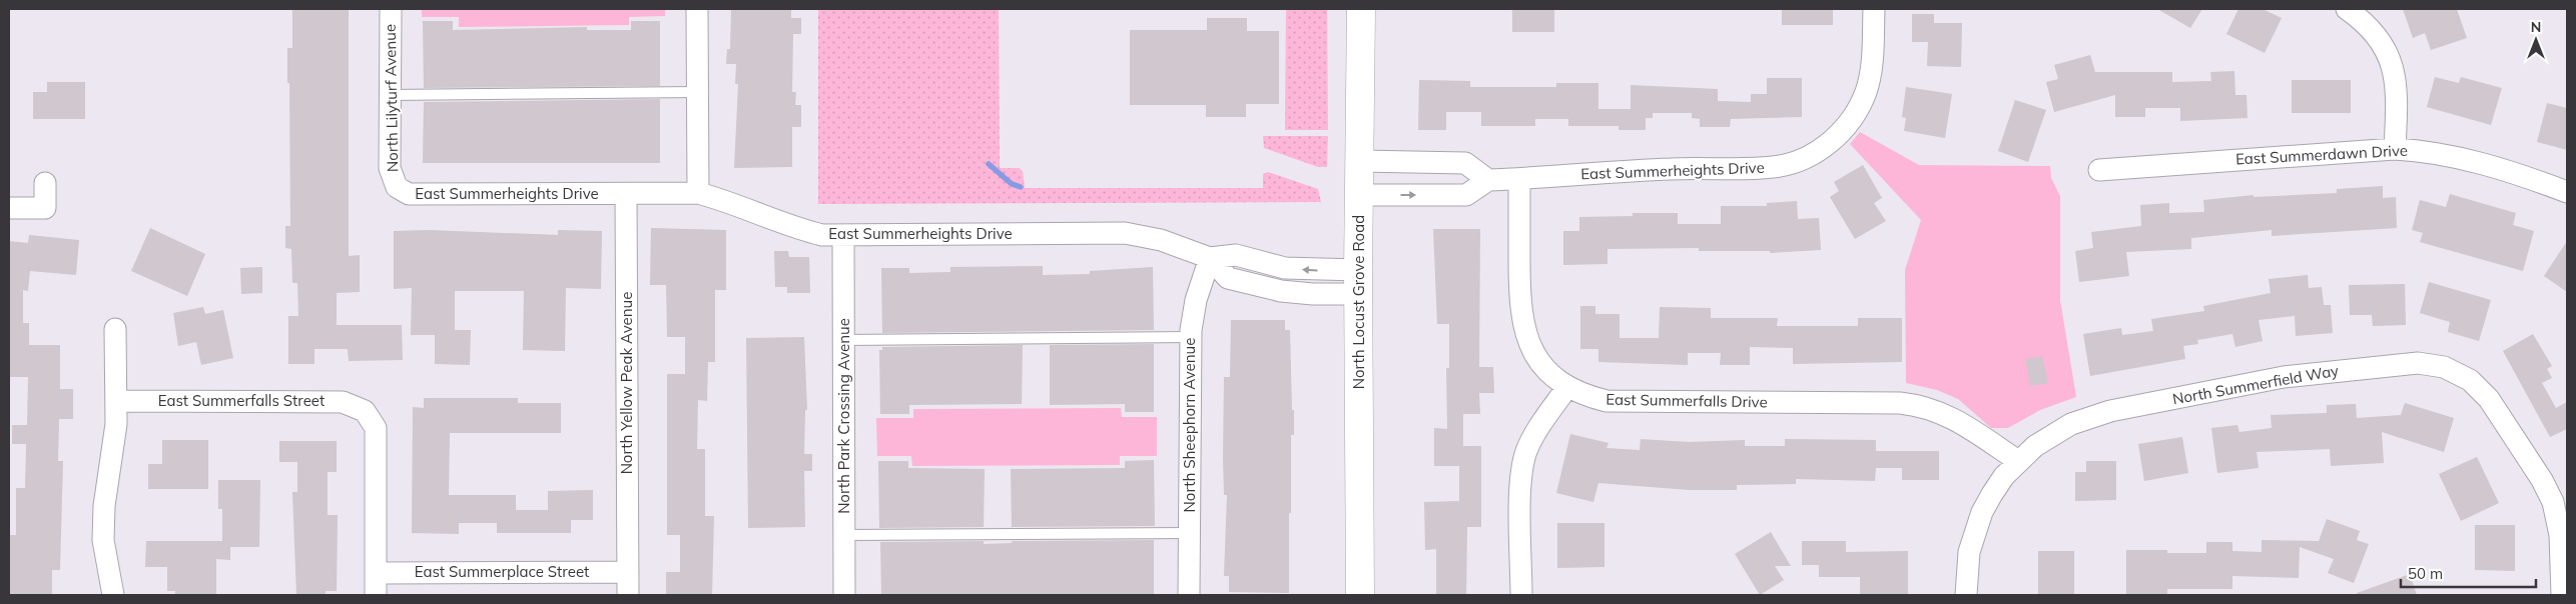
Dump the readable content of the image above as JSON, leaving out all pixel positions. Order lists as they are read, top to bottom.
{
  "streets": {
    "main road": ["North Locust Grove Road"],
    "street": [
      "North Lilyturf Avenue",
      "East Summerdawn Drive",
      "East Summerheights Drive",
      "North Yellow Peak Avenue",
      "North Summerfield Way",
      "East Summerfalls Street",
      "East Summerfalls Drive",
      "North Park Crossing Avenue",
      "North Sheephorn Avenue",
      "East Summerplace Street"
    ]
  },
  "crossings": [
    ["North Lilyturf Avenue", "East Summerheights Drive"],
    ["East Summerheights Drive", "North Locust Grove Road"],
    ["East Summerheights Drive", "North Yellow Peak Avenue"],
    ["East Summerheights Drive", "East Summerfalls Drive"],
    ["East Summerheights Drive", "North Park Crossing Avenue"],
    ["East Summerheights Drive", "North Sheephorn Avenue"],
    ["North Yellow Peak Avenue", "East Summerplace Street"],
    ["North Summerfield Way", "East Summerfalls Drive"],
    ["East Summerfalls Street", "East Summerplace Street"]
  ],
  "scale_bar": "50 m",
  "north": "top"
}
